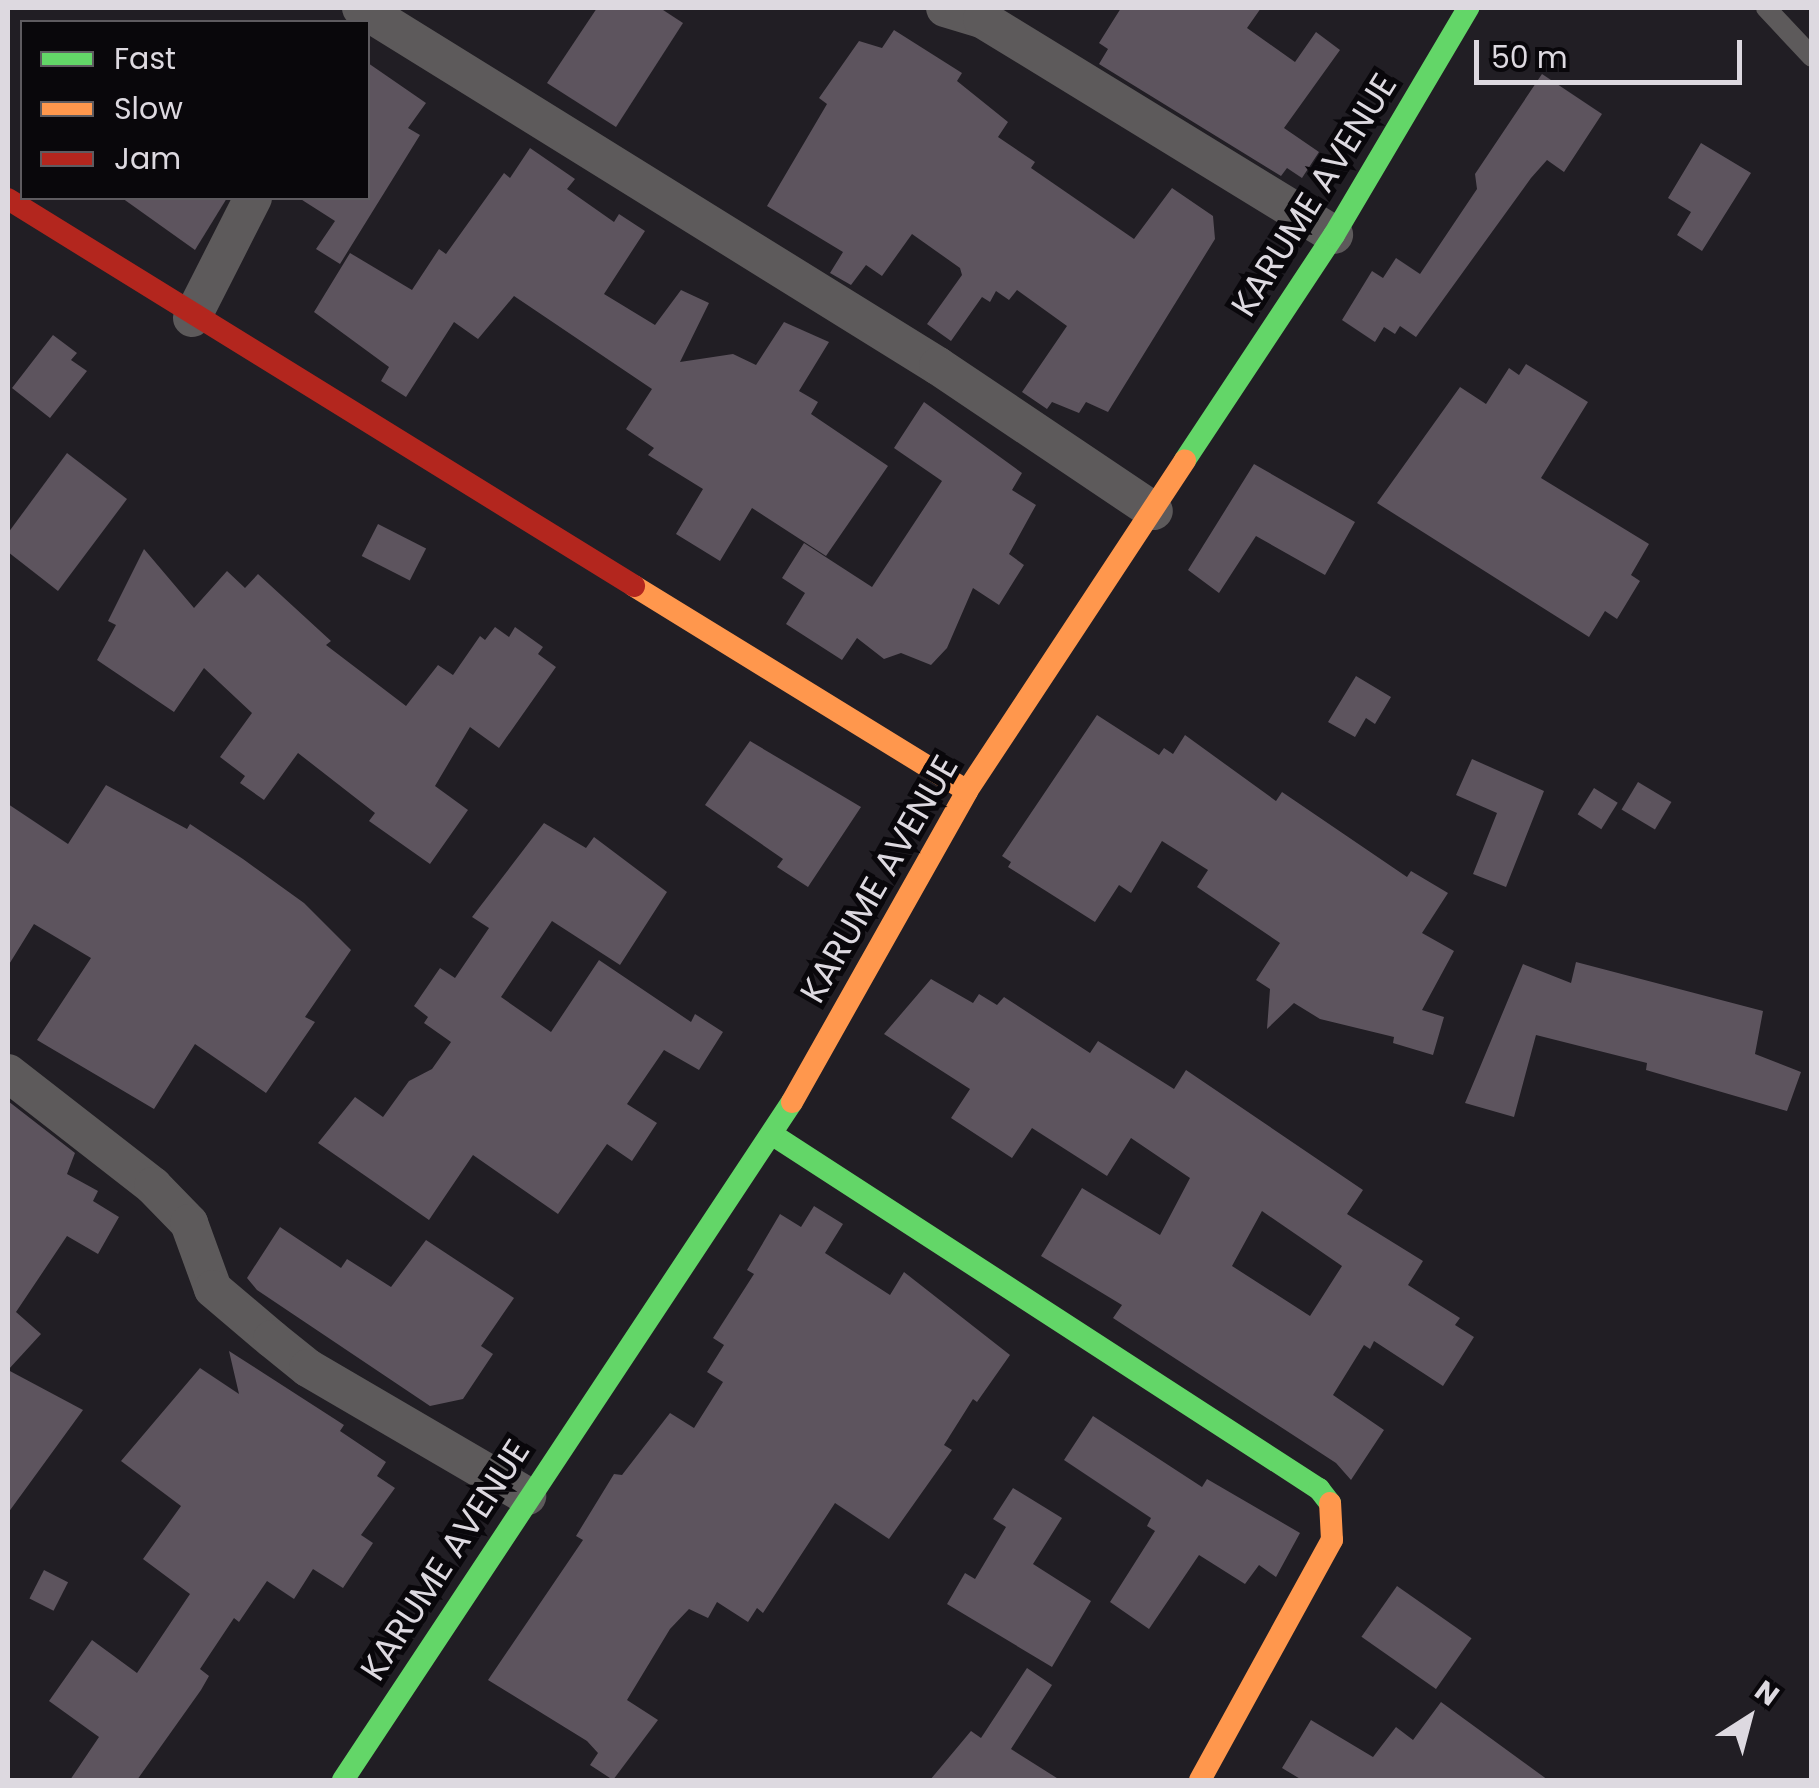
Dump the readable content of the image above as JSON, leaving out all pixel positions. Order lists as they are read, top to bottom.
{
  "streets": {
    "main road": ["KARUME AVENUE"]
  },
  "legend": ["Fast", "Slow", "Jam"],
  "scale_bar": "50 m",
  "north": "top right"
}
